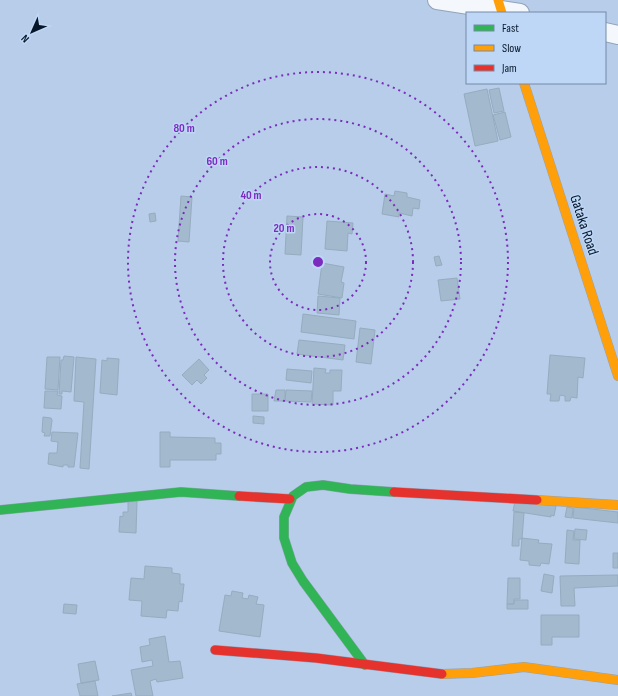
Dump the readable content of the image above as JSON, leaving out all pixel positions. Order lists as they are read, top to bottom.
{
  "streets": {
    "street": ["Gataka Road"]
  },
  "legend": ["Fast", "Slow", "Jam"],
  "north": "bottom left",
  "rings": [
    "80 m",
    "60 m",
    "40 m",
    "20 m"
  ]
}
